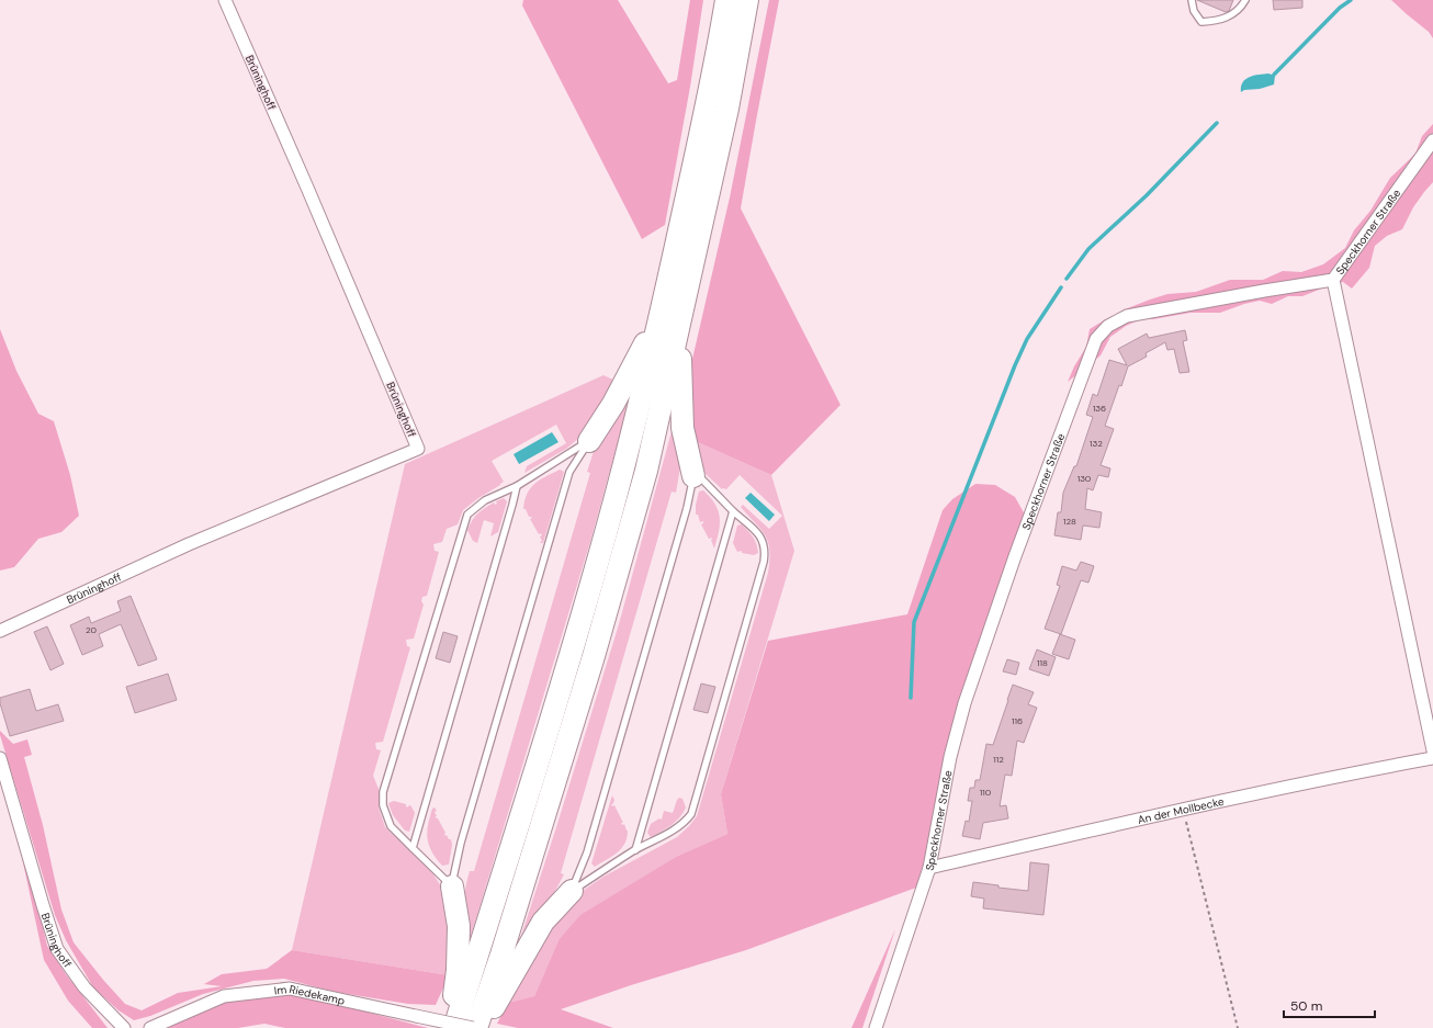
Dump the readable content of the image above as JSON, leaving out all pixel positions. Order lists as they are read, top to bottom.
{
  "streets": {
    "street": [
      "Brüninghoff",
      "Speckhorner Straße",
      "An der Mollbecke",
      "Im Riedekamp"
    ]
  },
  "crossings": [
    ["Speckhorner Straße", "An der Mollbecke"]
  ],
  "house_numbers": [
    "136",
    "132",
    "130",
    "128",
    "20",
    "118",
    "116",
    "112",
    "110"
  ],
  "scale_bar": "50 m"
}
